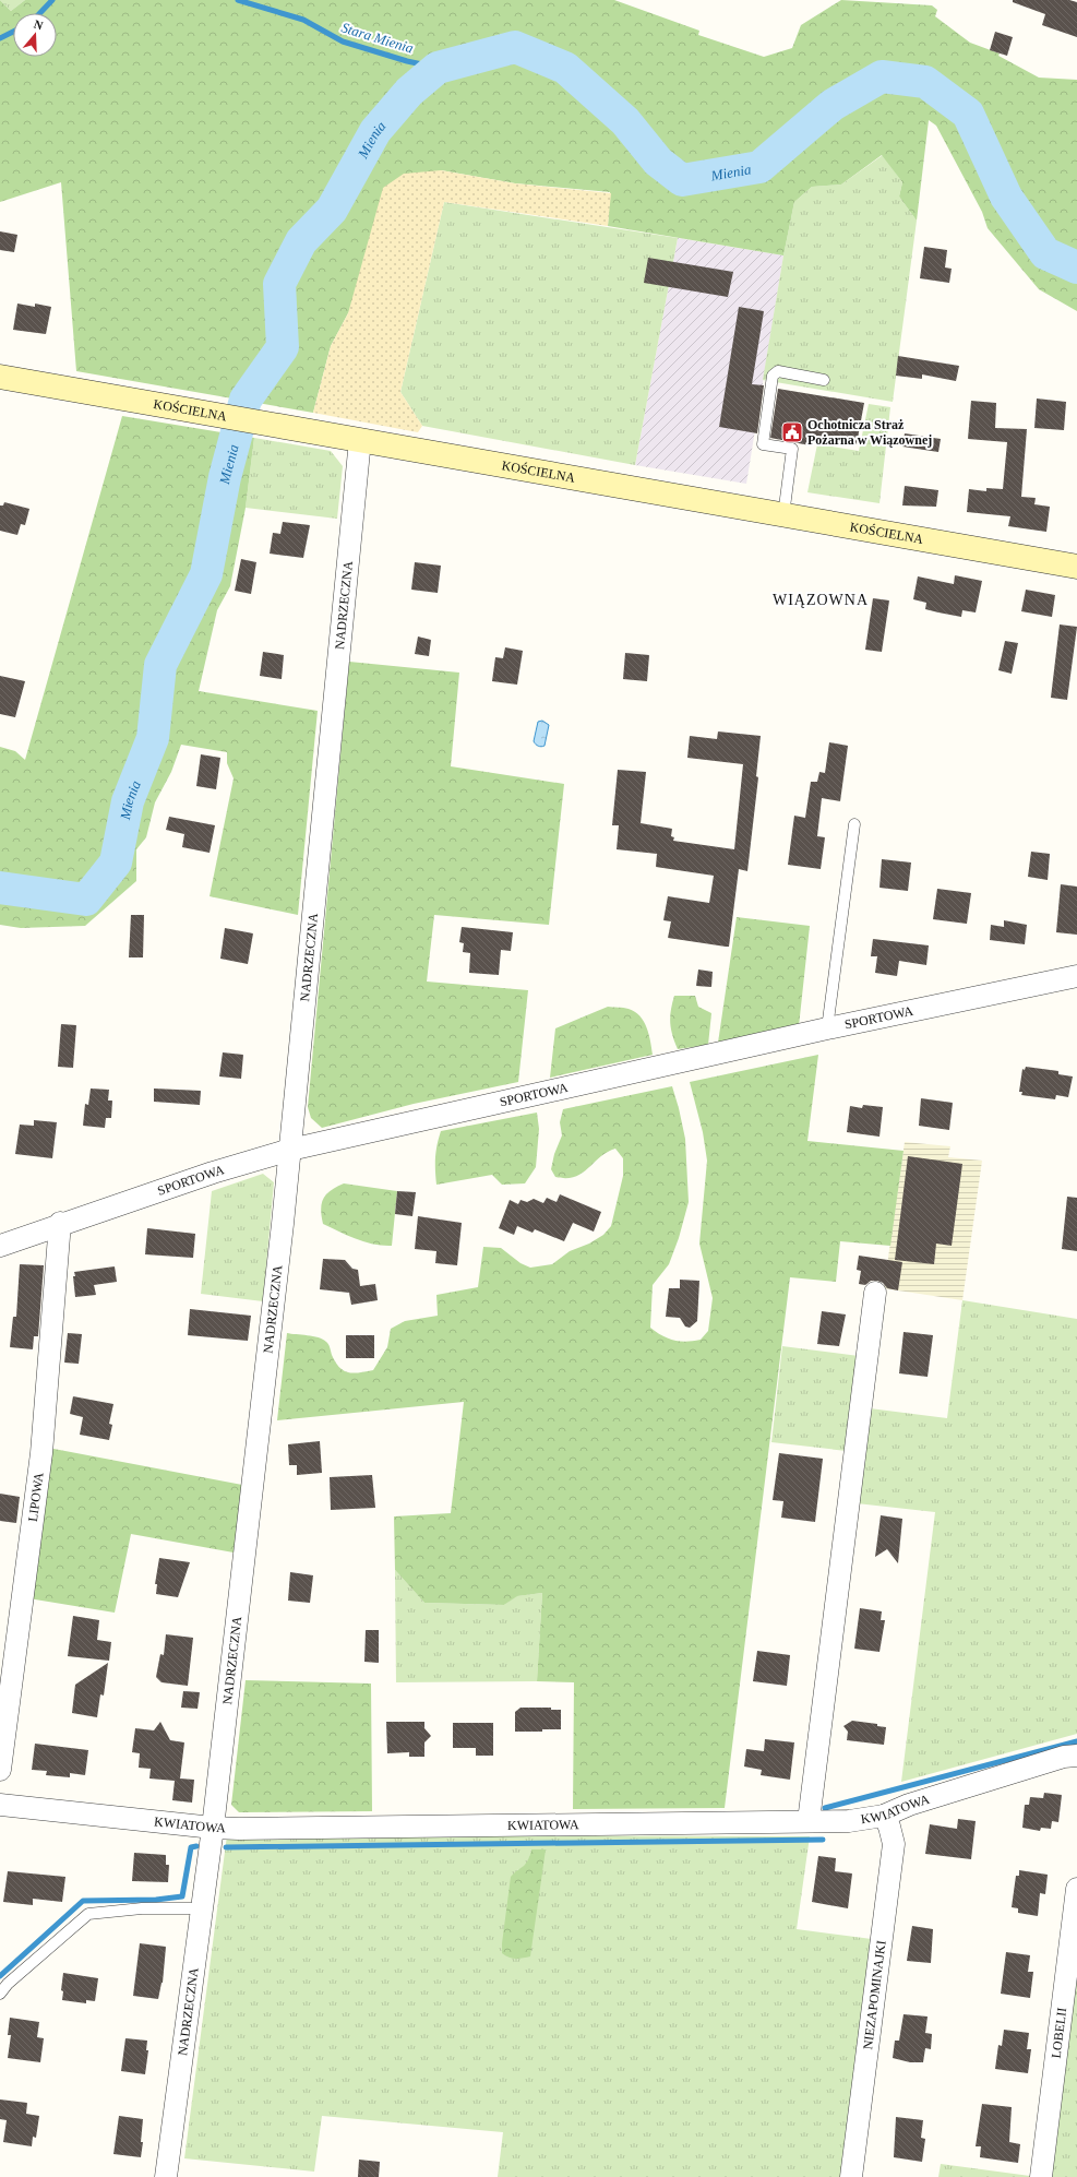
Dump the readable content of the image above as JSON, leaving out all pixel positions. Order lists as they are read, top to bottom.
{
  "streets": {
    "street": [
      "KOŚCIELNA",
      "NADRZECZNA",
      "SPORTOWA",
      "LIPOWA",
      "KWIATOWA",
      "NIEZAPOMINAJKI",
      "LOBELII"
    ]
  },
  "crossings": [
    ["KOŚCIELNA", "NADRZECZNA"],
    ["NADRZECZNA", "SPORTOWA"],
    ["NADRZECZNA", "KWIATOWA"],
    ["SPORTOWA", "LIPOWA"],
    ["KWIATOWA", "NIEZAPOMINAJKI"]
  ],
  "districts": ["WIĄZOWNA"],
  "water": ["Stara Mienia", "Mienia"],
  "places": {
    "public building": ["Ochotnicza Straż Pożarna w Wiązownej"]
  },
  "north": "top"
}
